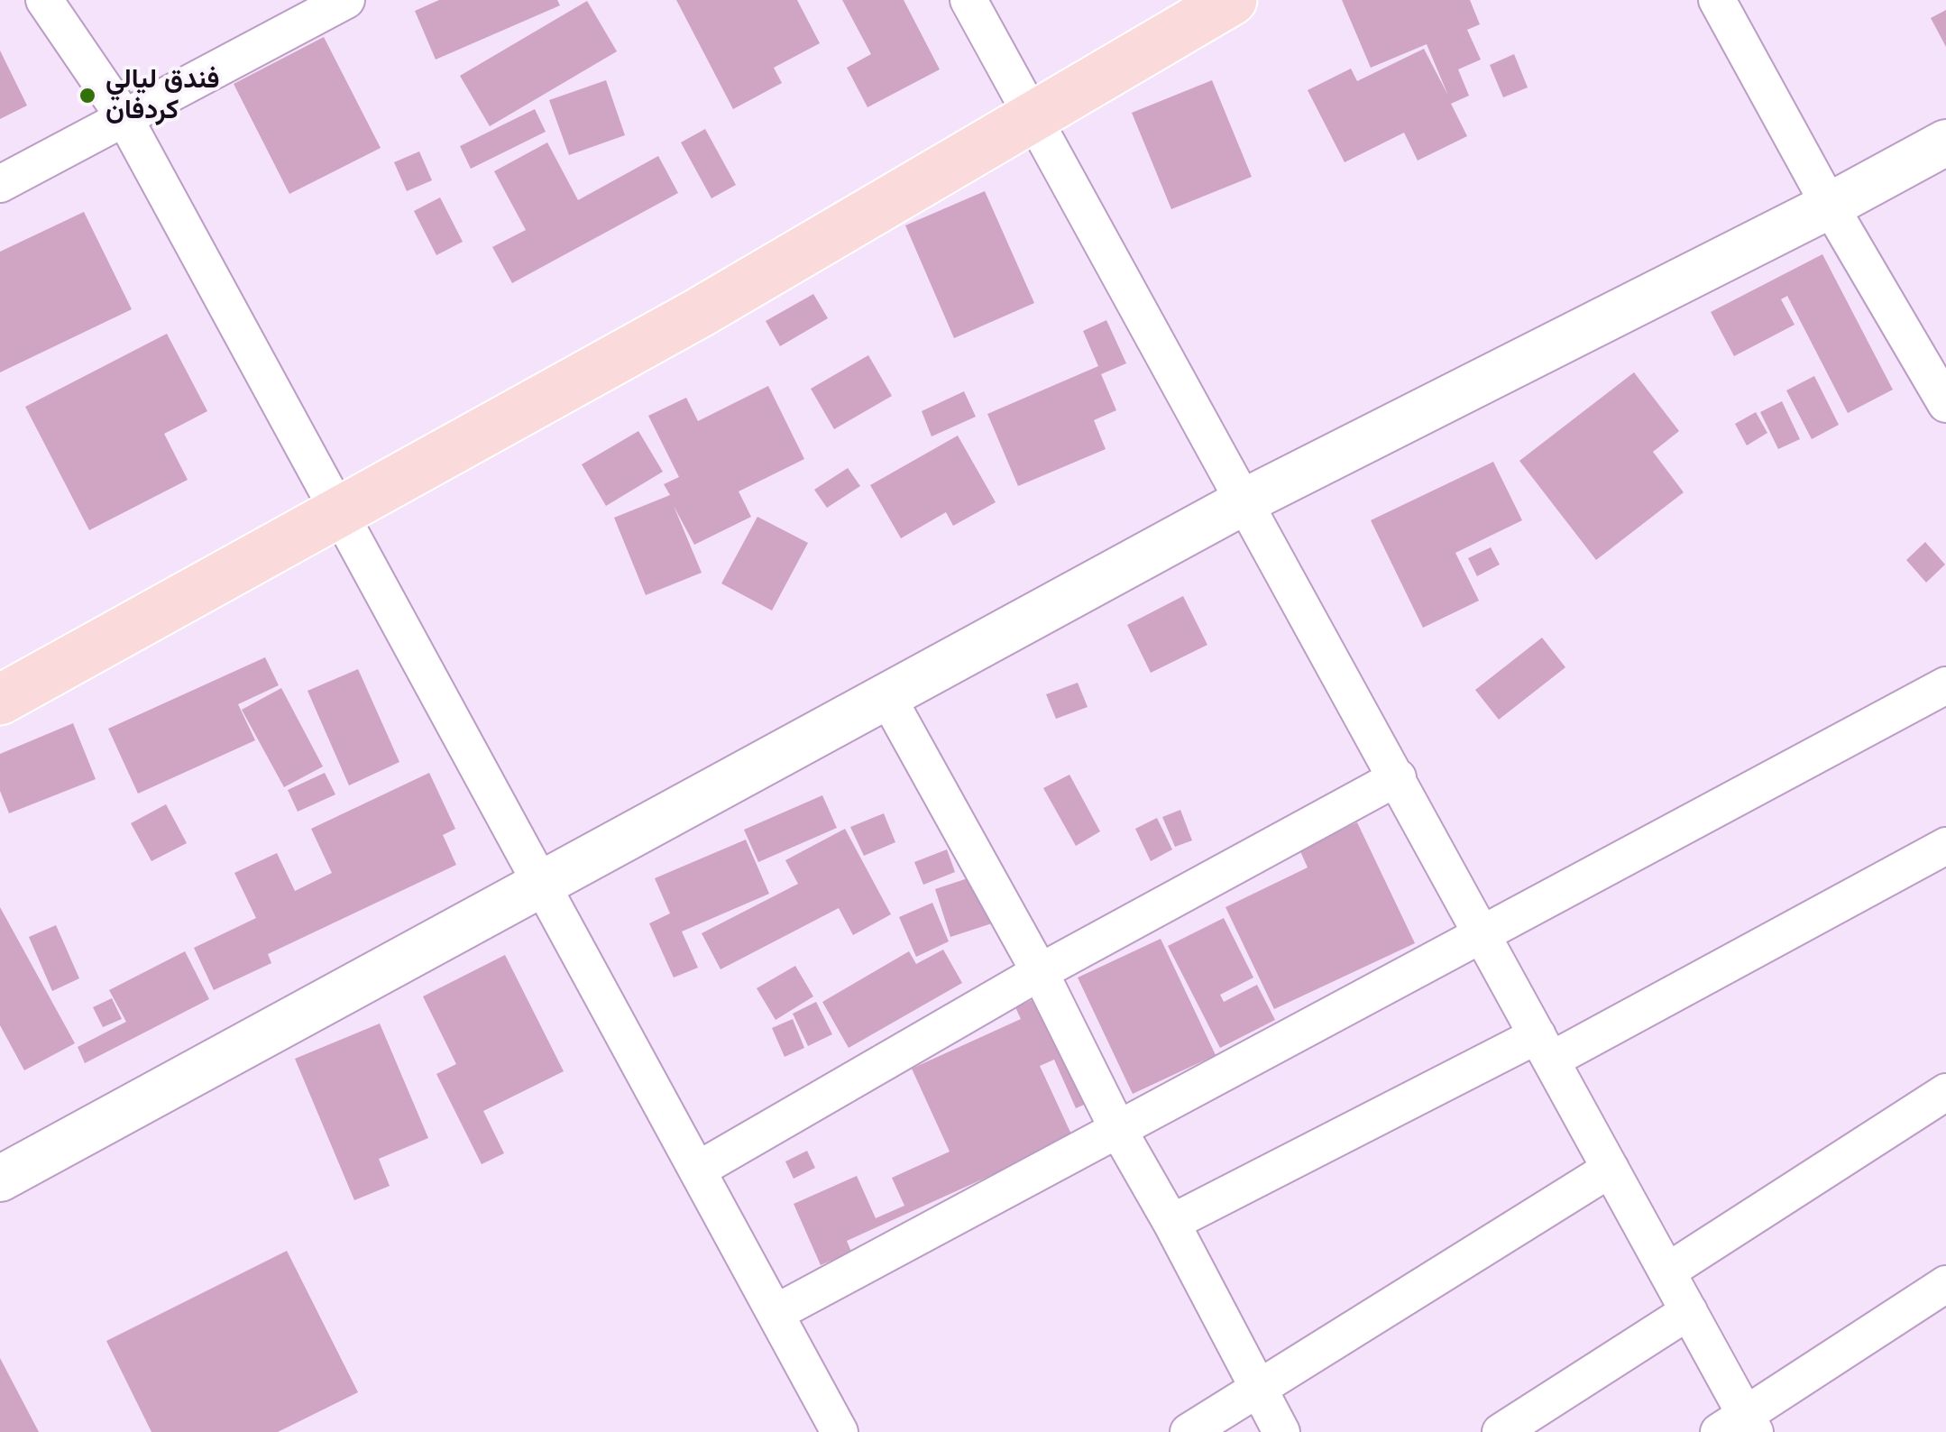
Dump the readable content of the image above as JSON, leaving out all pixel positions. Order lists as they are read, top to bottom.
{
  "places": ["فندق ليالي كردفان"]
}
